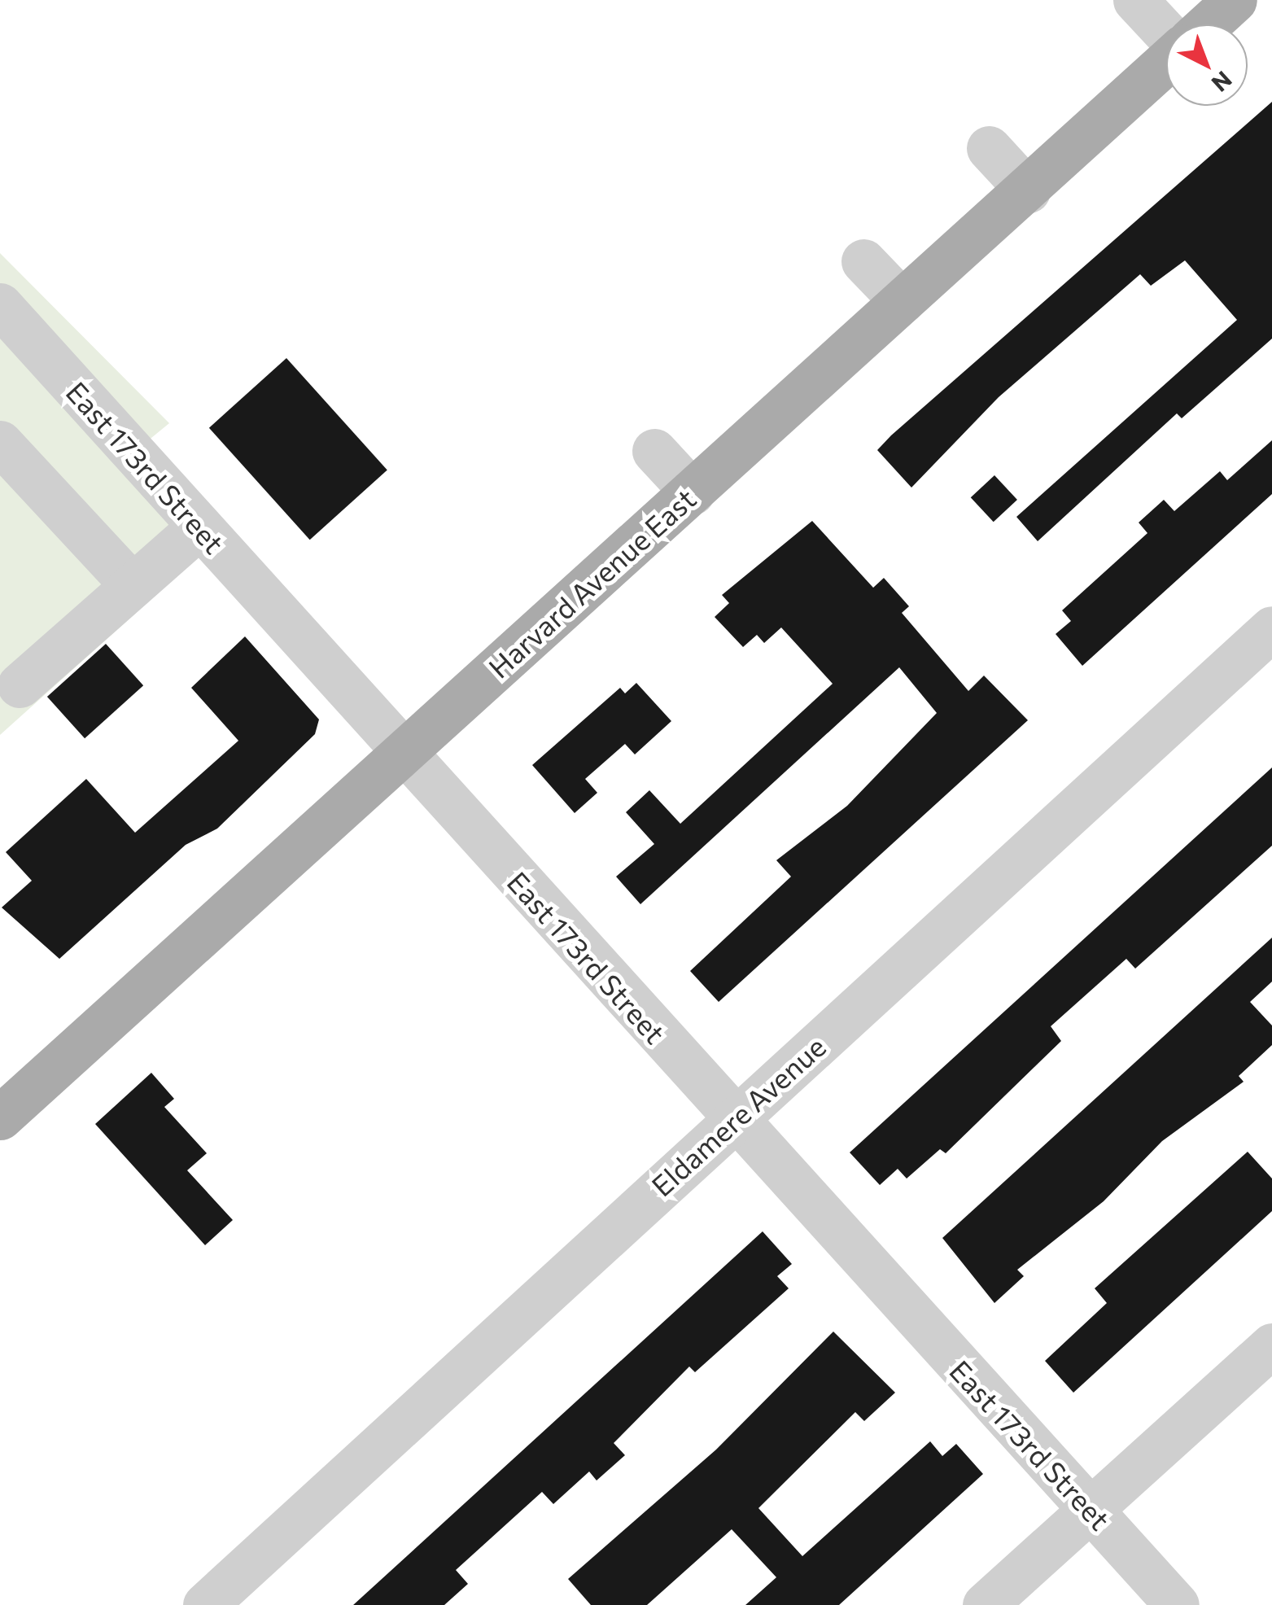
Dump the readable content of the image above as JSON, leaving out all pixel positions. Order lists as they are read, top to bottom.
{
  "streets": {
    "main road": ["Harvard Avenue East"],
    "street": ["East 173rd Street", "Eldamere Avenue"]
  },
  "crossings": [
    ["East 173rd Street", "Harvard Avenue East"],
    ["East 173rd Street", "Eldamere Avenue"]
  ],
  "north": "bottom right"
}
